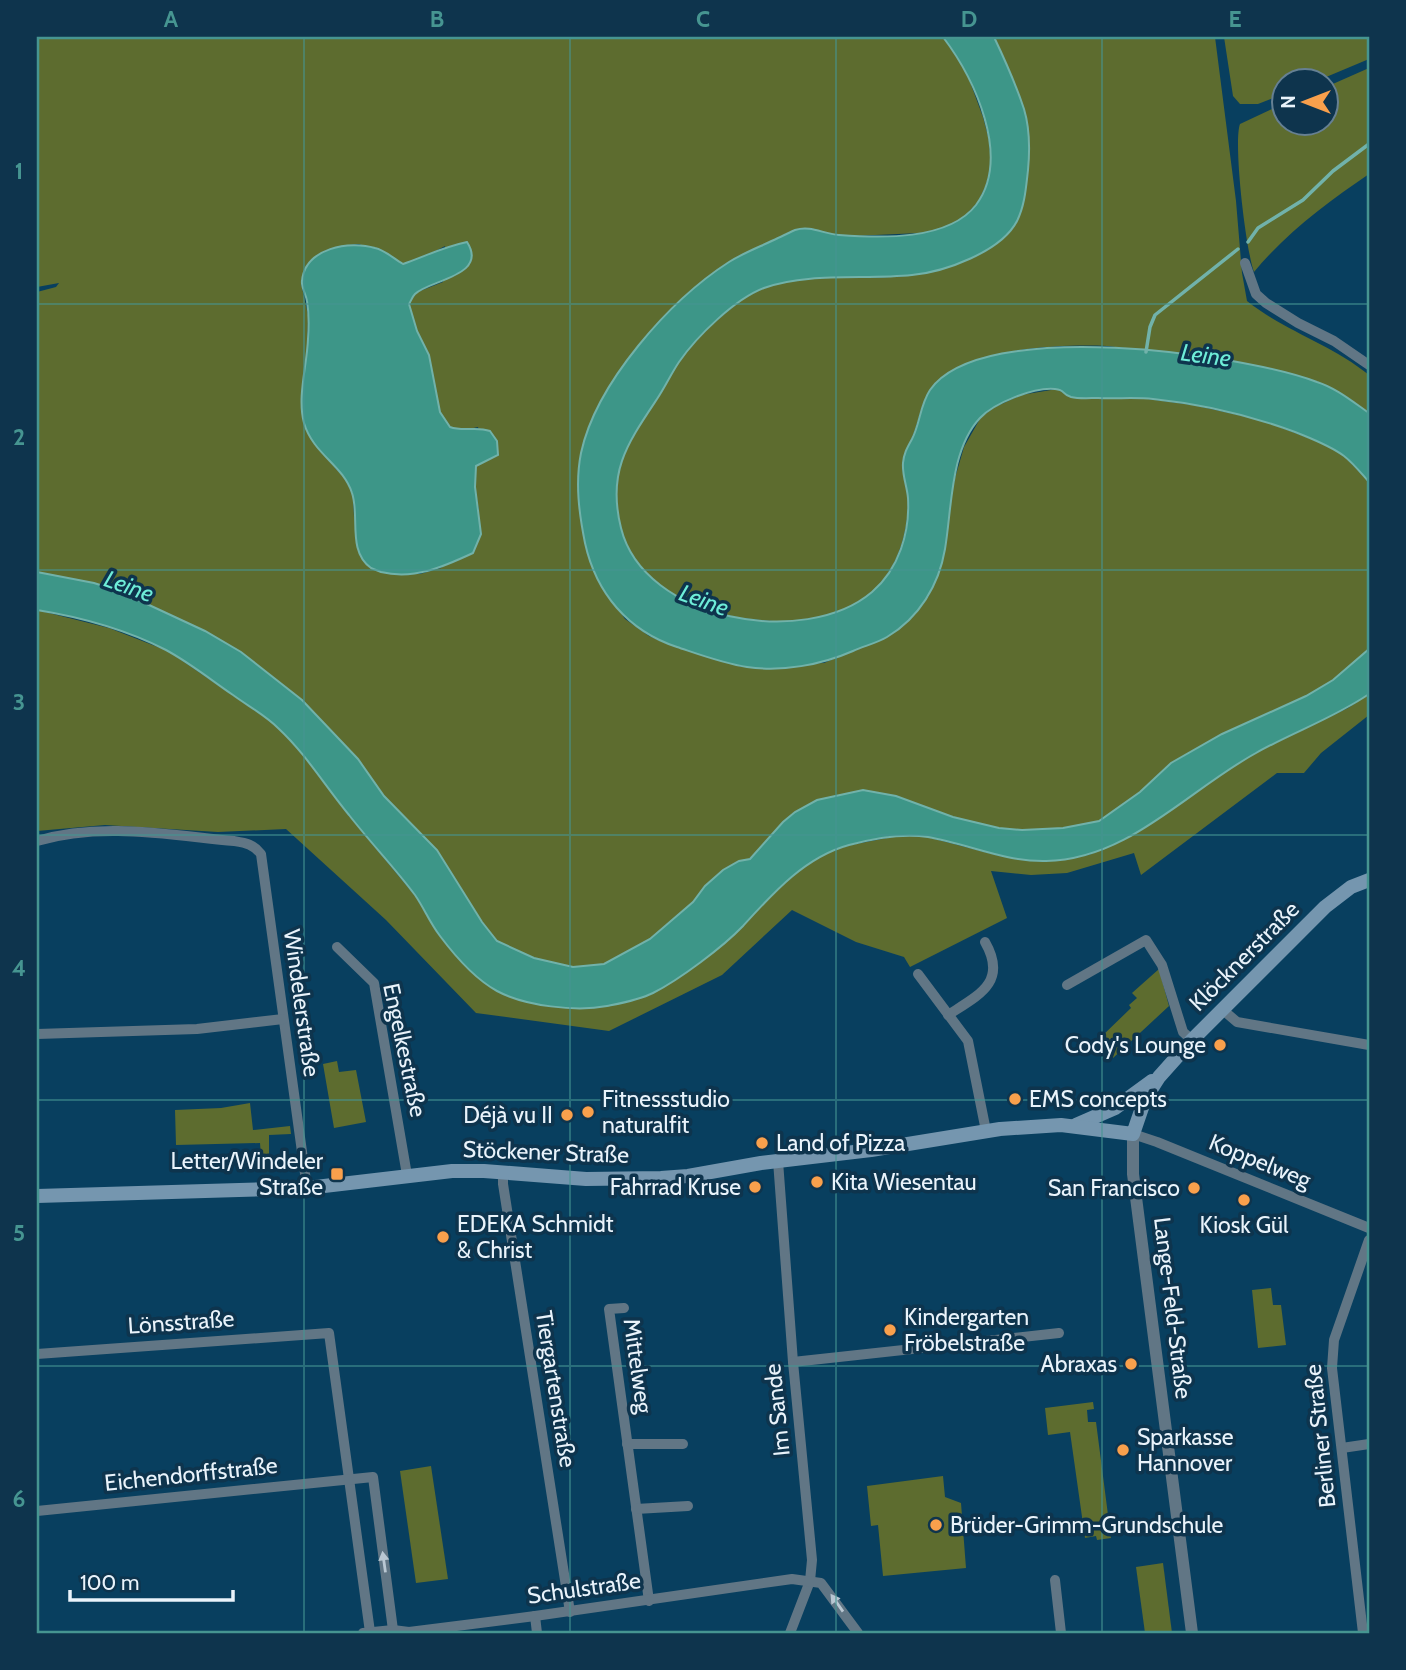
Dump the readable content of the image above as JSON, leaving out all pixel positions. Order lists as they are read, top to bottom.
{
  "streets": {
    "main road": ["Klöcknerstraße", "Stöckener Straße", "Lange-Feld-Straße"],
    "street": [
      "Windelerstraße",
      "Engelkestraße",
      "Koppelweg",
      "Lönsstraße",
      "Mittelweg",
      "Tiergartenstraße",
      "Im Sande",
      "Berliner Straße",
      "Eichendorffstraße",
      "Schulstraße"
    ]
  },
  "crossings": [
    ["Klöcknerstraße", "Lange-Feld-Straße"],
    ["Windelerstraße", "Stöckener Straße"],
    ["Engelkestraße", "Stöckener Straße"],
    ["Stöckener Straße", "Koppelweg"],
    ["Stöckener Straße", "Lange-Feld-Straße"],
    ["Stöckener Straße", "Tiergartenstraße"],
    ["Stöckener Straße", "Im Sande"],
    ["Koppelweg", "Lange-Feld-Straße"],
    ["Lönsstraße", "Eichendorffstraße"],
    ["Mittelweg", "Schulstraße"],
    ["Tiergartenstraße", "Schulstraße"],
    ["Im Sande", "Schulstraße"]
  ],
  "water": ["Leine"],
  "places": {
    "other": [
      "Cody's Lounge",
      "EMS concepts",
      "Fitnessstudio naturalfit",
      "Déjà vu II",
      "Land of Pizza",
      "Kita Wiesentau",
      "Fahrrad Kruse",
      "San Francisco",
      "Kiosk Gül",
      "EDEKA Schmidt & Christ",
      "Kindergarten Fröbelstraße",
      "Abraxas",
      "Sparkasse Hannover",
      "Brüder-Grimm-Grundschule"
    ],
    "transit": ["Letter/Windeler Straße"]
  },
  "scale_bar": "100 m",
  "north": "left",
  "grid": {
    "columns": [
      "A",
      "B",
      "C",
      "D",
      "E"
    ],
    "rows": [
      "1",
      "2",
      "3",
      "4",
      "5",
      "6"
    ]
  }
}
